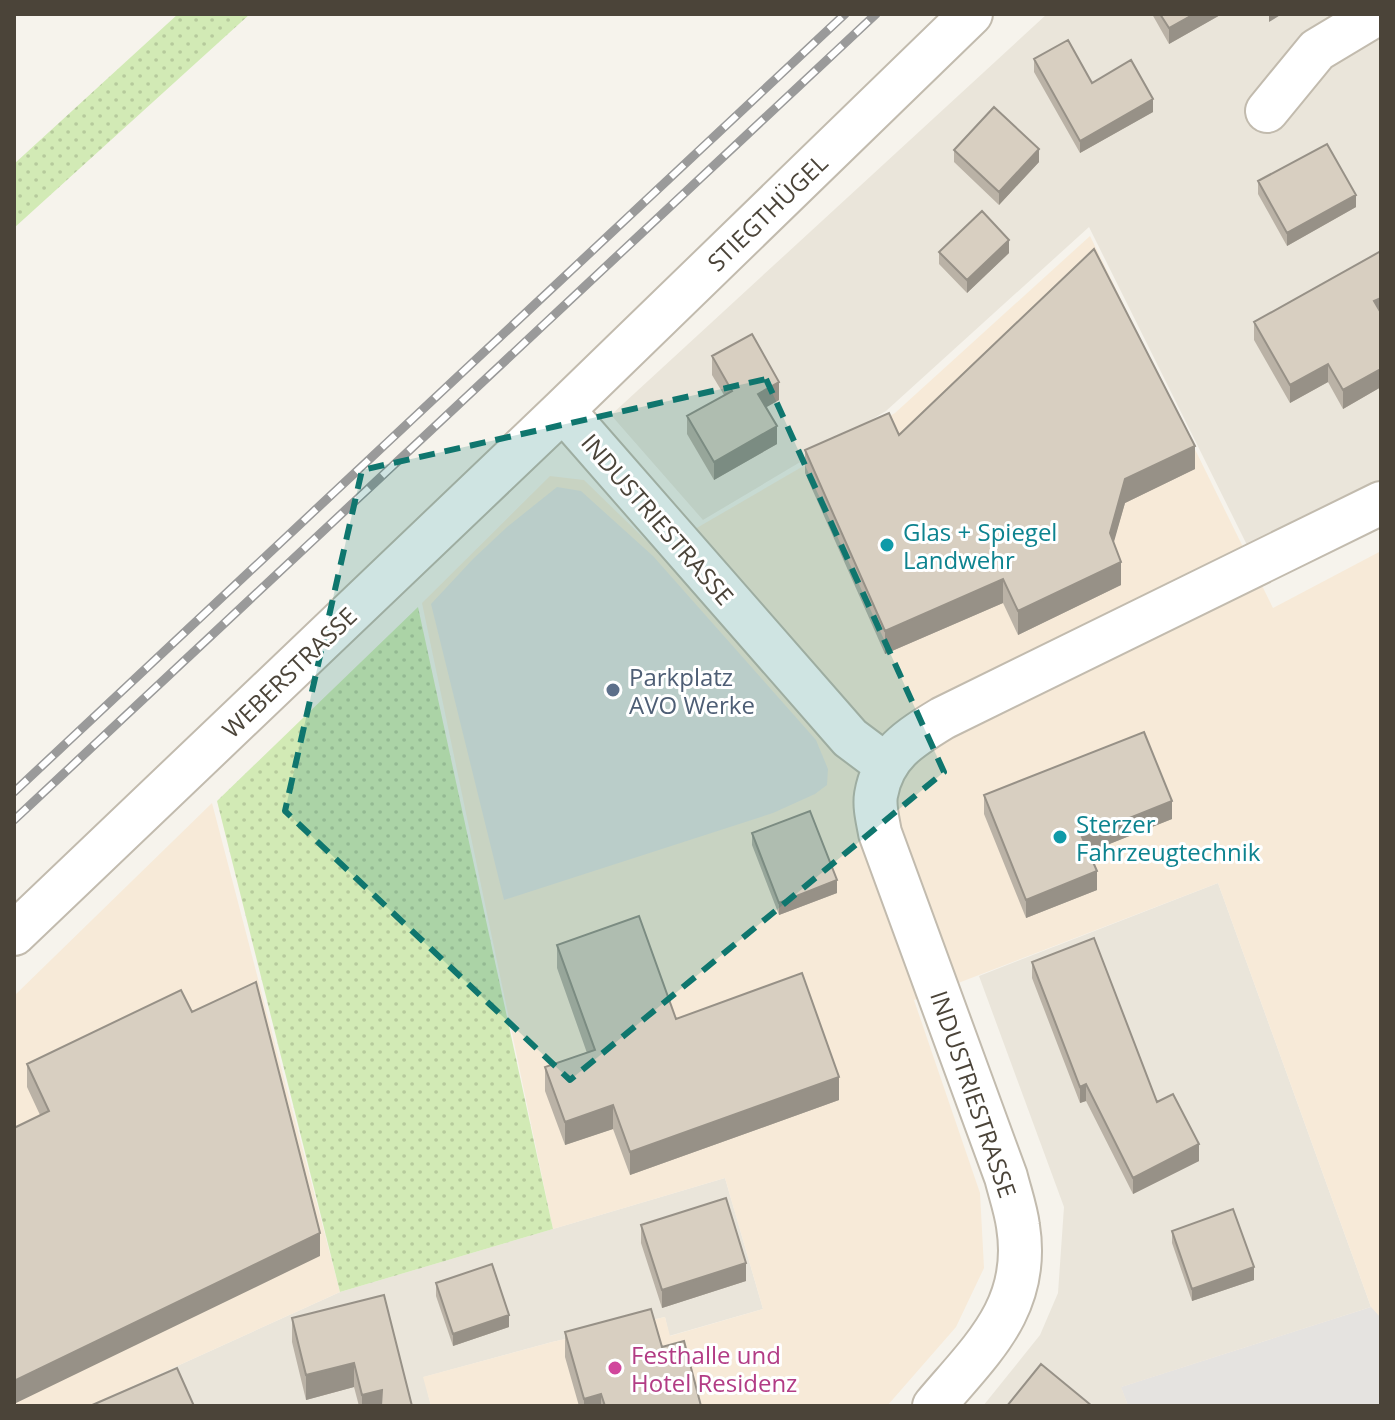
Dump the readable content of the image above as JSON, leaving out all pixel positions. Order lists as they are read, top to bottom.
{
  "streets": {
    "street": ["STIEGTHÜGEL", "INDUSTRIESTRASSE", "WEBERSTRASSE"]
  },
  "crossings": [
    ["STIEGTHÜGEL", "INDUSTRIESTRASSE"],
    ["STIEGTHÜGEL", "WEBERSTRASSE"],
    ["INDUSTRIESTRASSE", "WEBERSTRASSE"]
  ],
  "places": [
    "Glas + Spiegel Landwehr",
    "Parkplatz AVO Werke",
    "Sterzer Fahrzeugtechnik",
    "Festhalle und Hotel Residenz"
  ]
}
